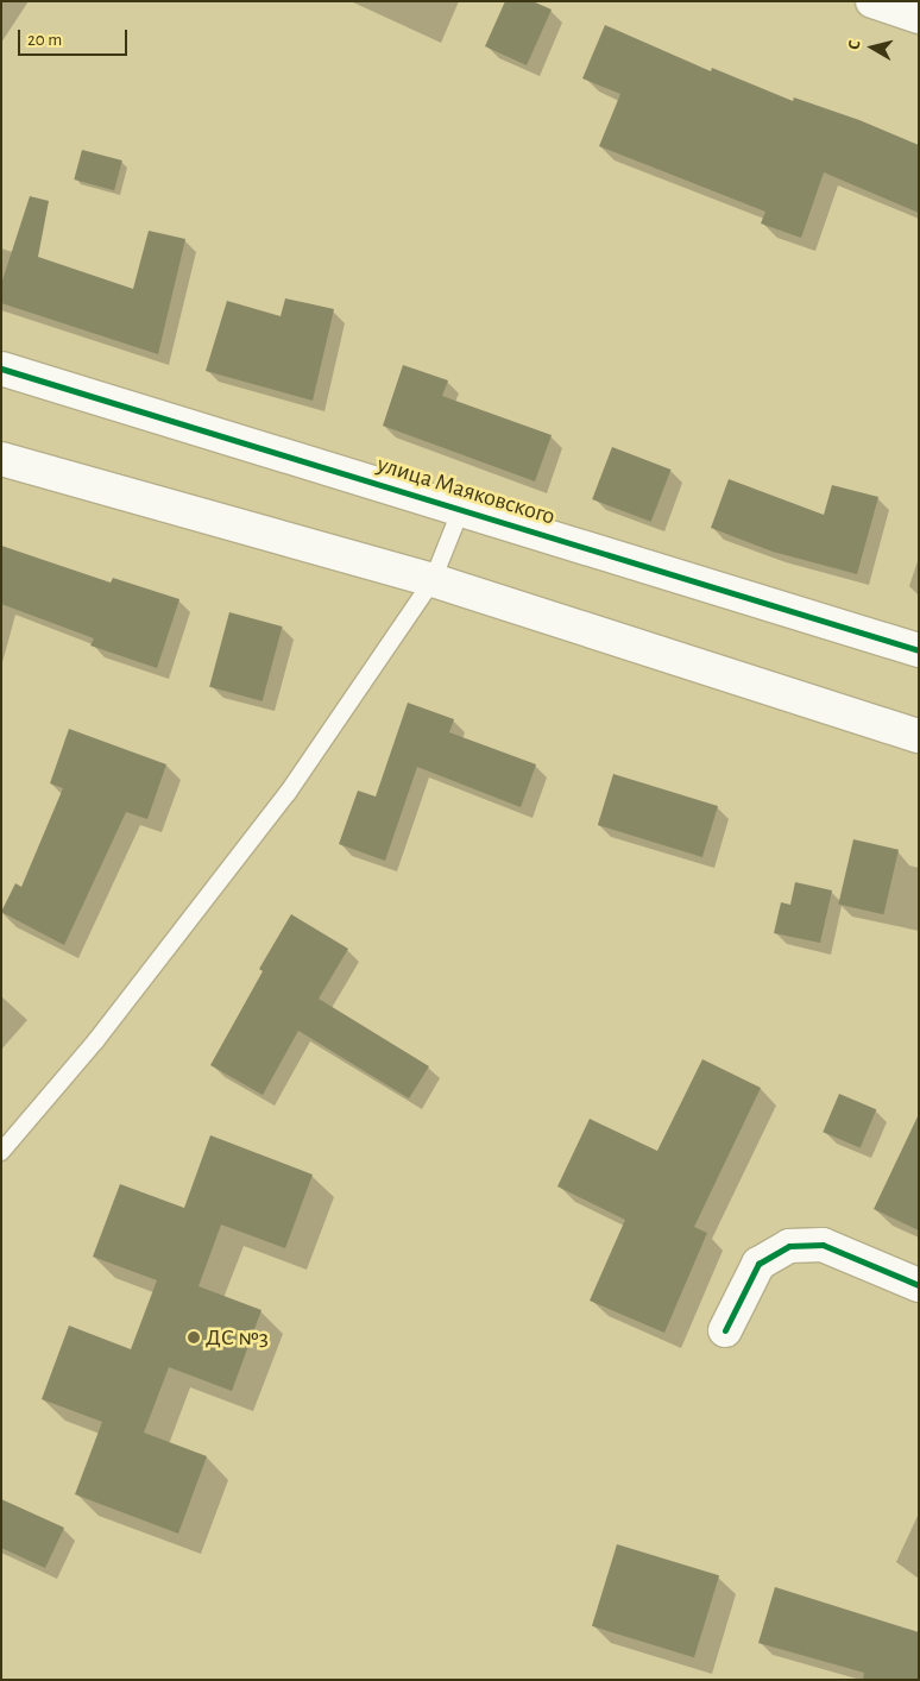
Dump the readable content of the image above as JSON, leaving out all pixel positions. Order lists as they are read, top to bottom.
{
  "streets": {
    "street": ["улица Маяковского"]
  },
  "places": ["ДС №3"],
  "scale_bar": "20 m",
  "north": "left"
}
